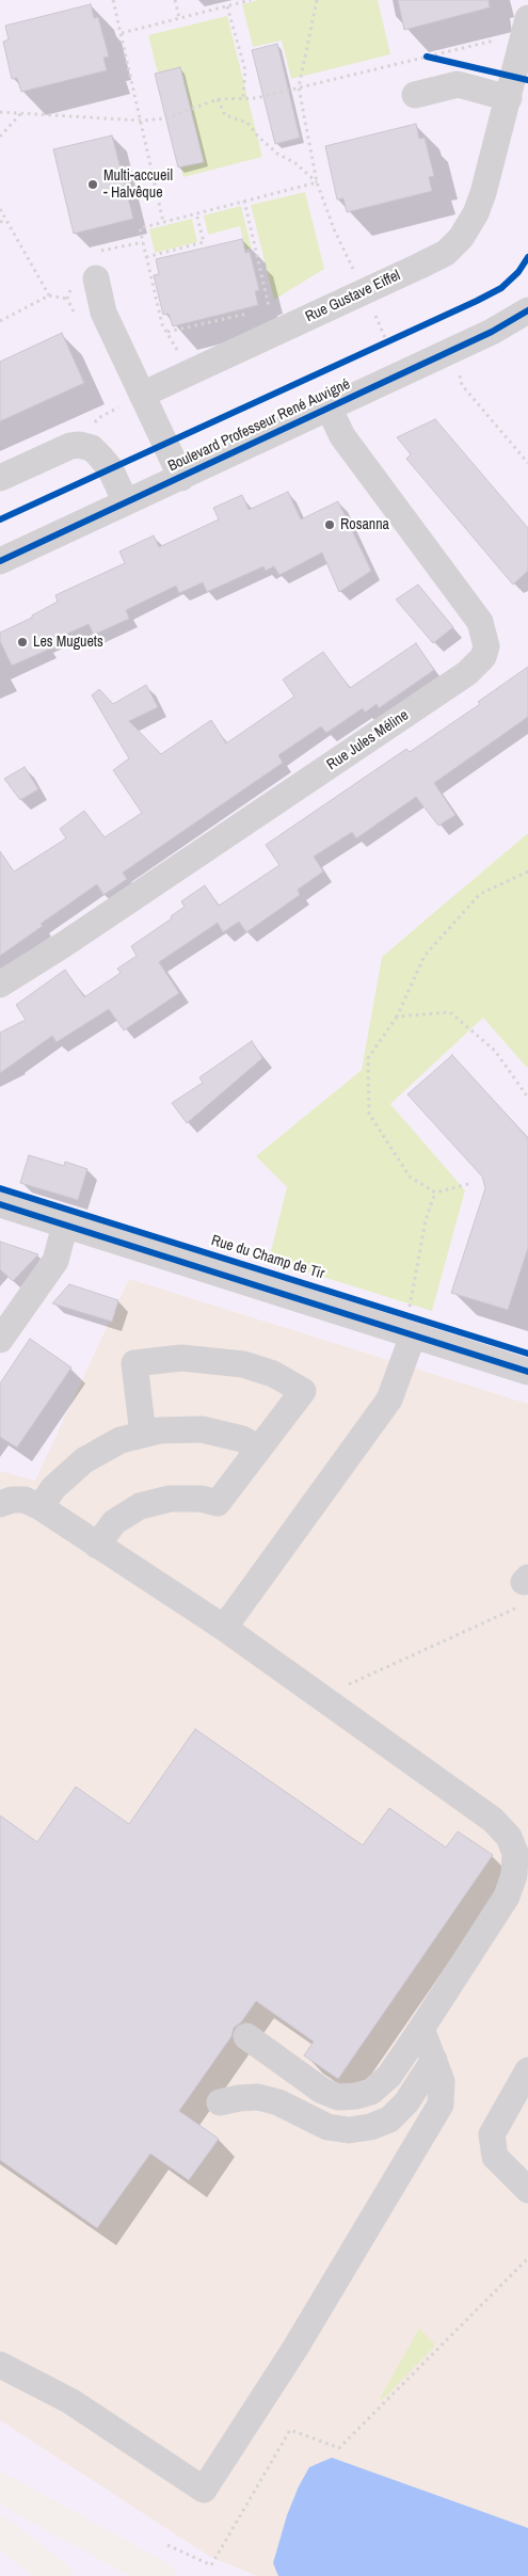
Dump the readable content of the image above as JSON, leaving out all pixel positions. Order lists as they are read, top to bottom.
{
  "streets": {
    "street": [
      "Rue Gustave Eiffel",
      "Boulevard Professeur René Auvigné",
      "Rue Jules Méline",
      "Rue du Champ de Tir"
    ]
  },
  "crossings": [
    ["Boulevard Professeur René Auvigné", "Rue Jules Méline"]
  ],
  "places": ["Multi-accueil - Halvêque", "Rosanna", "Les Muguets"]
}
